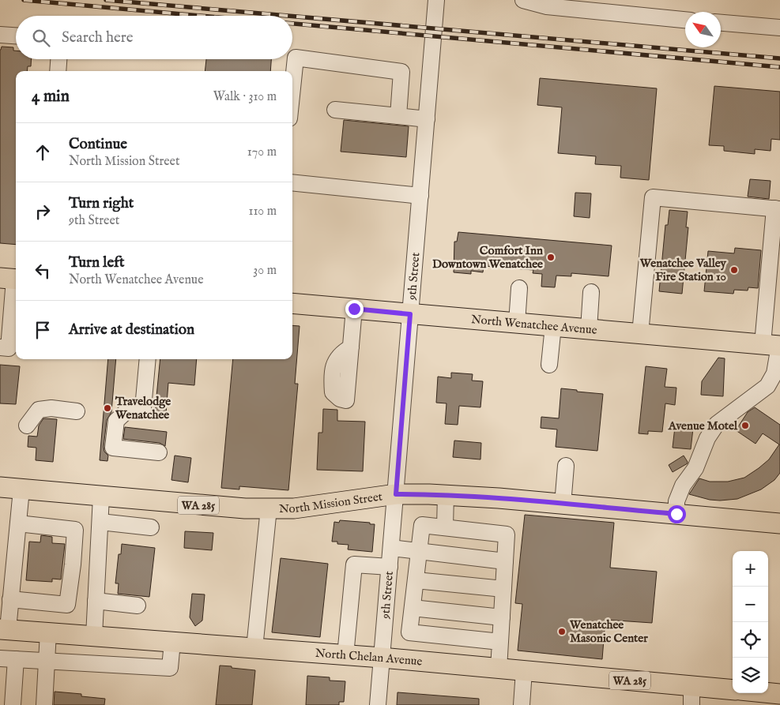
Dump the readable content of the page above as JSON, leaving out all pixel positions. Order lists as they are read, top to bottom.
{
  "streets": {
    "main road": [
      "North Wenatchee Avenue",
      "North Mission Street",
      "WA 285",
      "North Chelan Avenue"
    ],
    "street": ["9th Street"]
  },
  "crossings": [
    ["9th Street", "North Wenatchee Avenue"],
    ["9th Street", "North Mission Street"],
    ["9th Street", "North Chelan Avenue"]
  ],
  "places": [
    "Comfort Inn Downtown Wenatchee",
    "Wenatchee Valley Fire Station 10",
    "Travelodge Wenatchee",
    "Avenue Motel",
    "Wenatchee Masonic Center"
  ],
  "north": "top left",
  "page": {
    "search": "Search here",
    "heading": ["4 min", "Walk · 310 m"],
    "list": [
      ["Continue", "North Mission Street", "170 m"],
      ["Turn right", "9th Street", "110 m"],
      ["Turn left", "North Wenatchee Avenue", "30 m"],
      "Arrive at destination"
    ],
    "map_buttons": ["+", "−"]
  }
}
